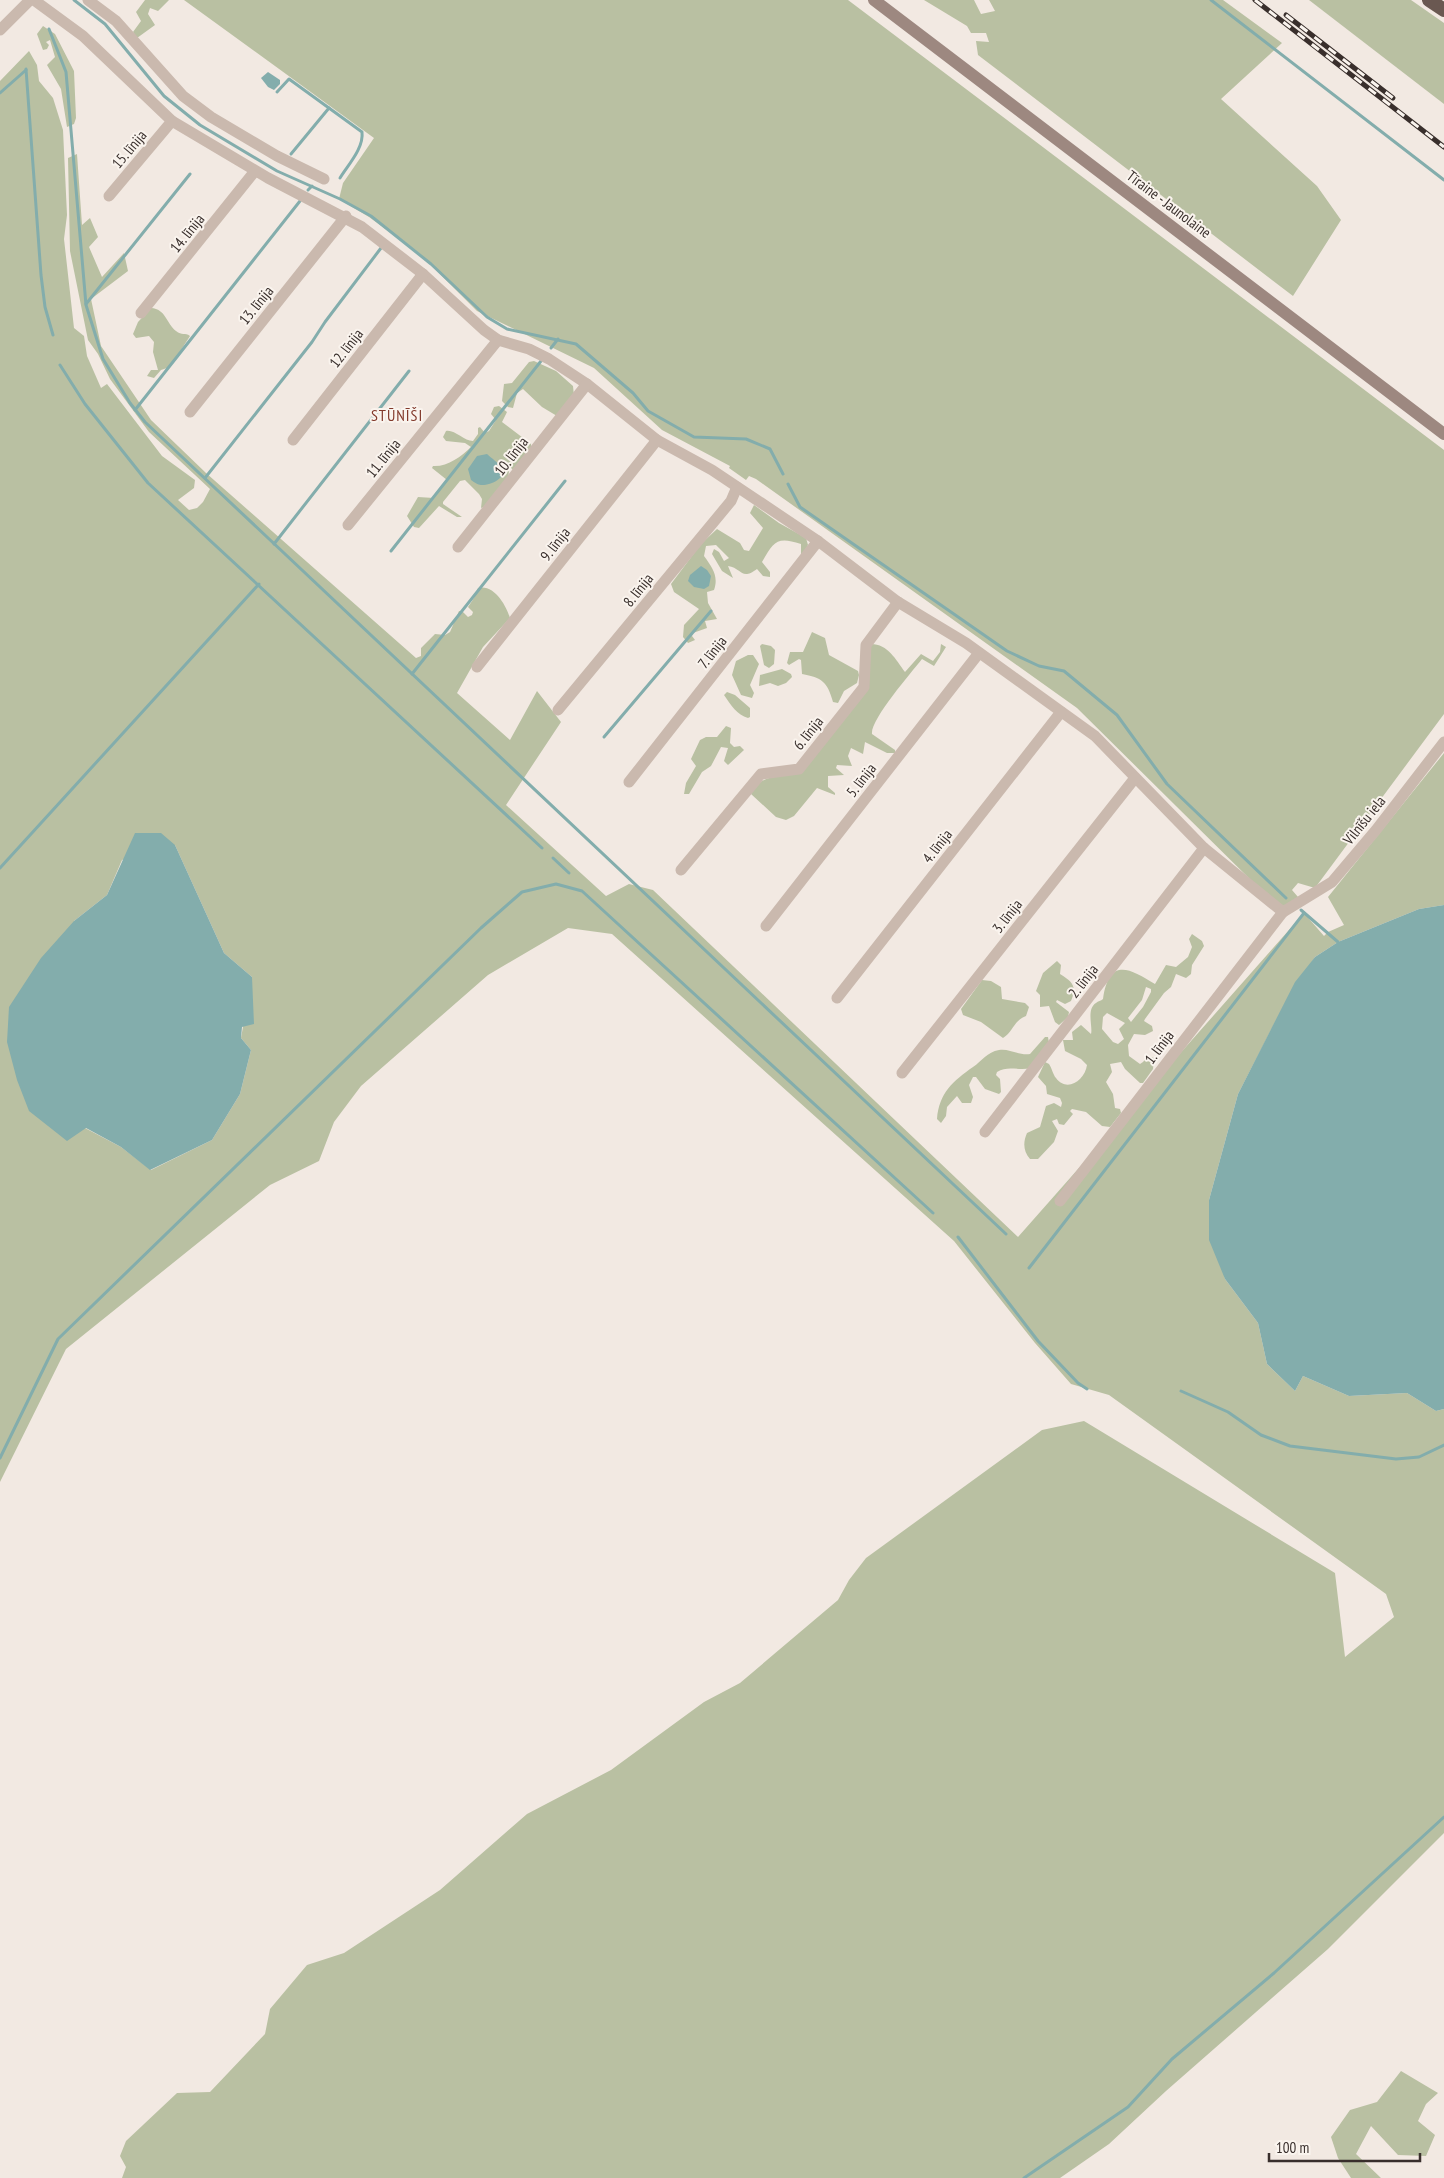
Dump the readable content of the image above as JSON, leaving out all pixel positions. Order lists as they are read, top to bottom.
{
  "streets": {
    "main road": ["Tīraine - Jaunolaine"],
    "street": [
      "15. līnija",
      "14. līnija",
      "13. līnija",
      "12. līnija",
      "10. līnija",
      "11. līnija",
      "9. līnija",
      "8. līnija",
      "7. līnija",
      "6. līnija",
      "5. līnija",
      "Vilnīšu iela",
      "4. līnija",
      "3. līnija",
      "2. līnija",
      "1. līnija"
    ]
  },
  "crossings": [
    ["Vilnīšu iela", "1. līnija"]
  ],
  "districts": ["STŪNĪŠI"],
  "scale_bar": "100 m"
}
